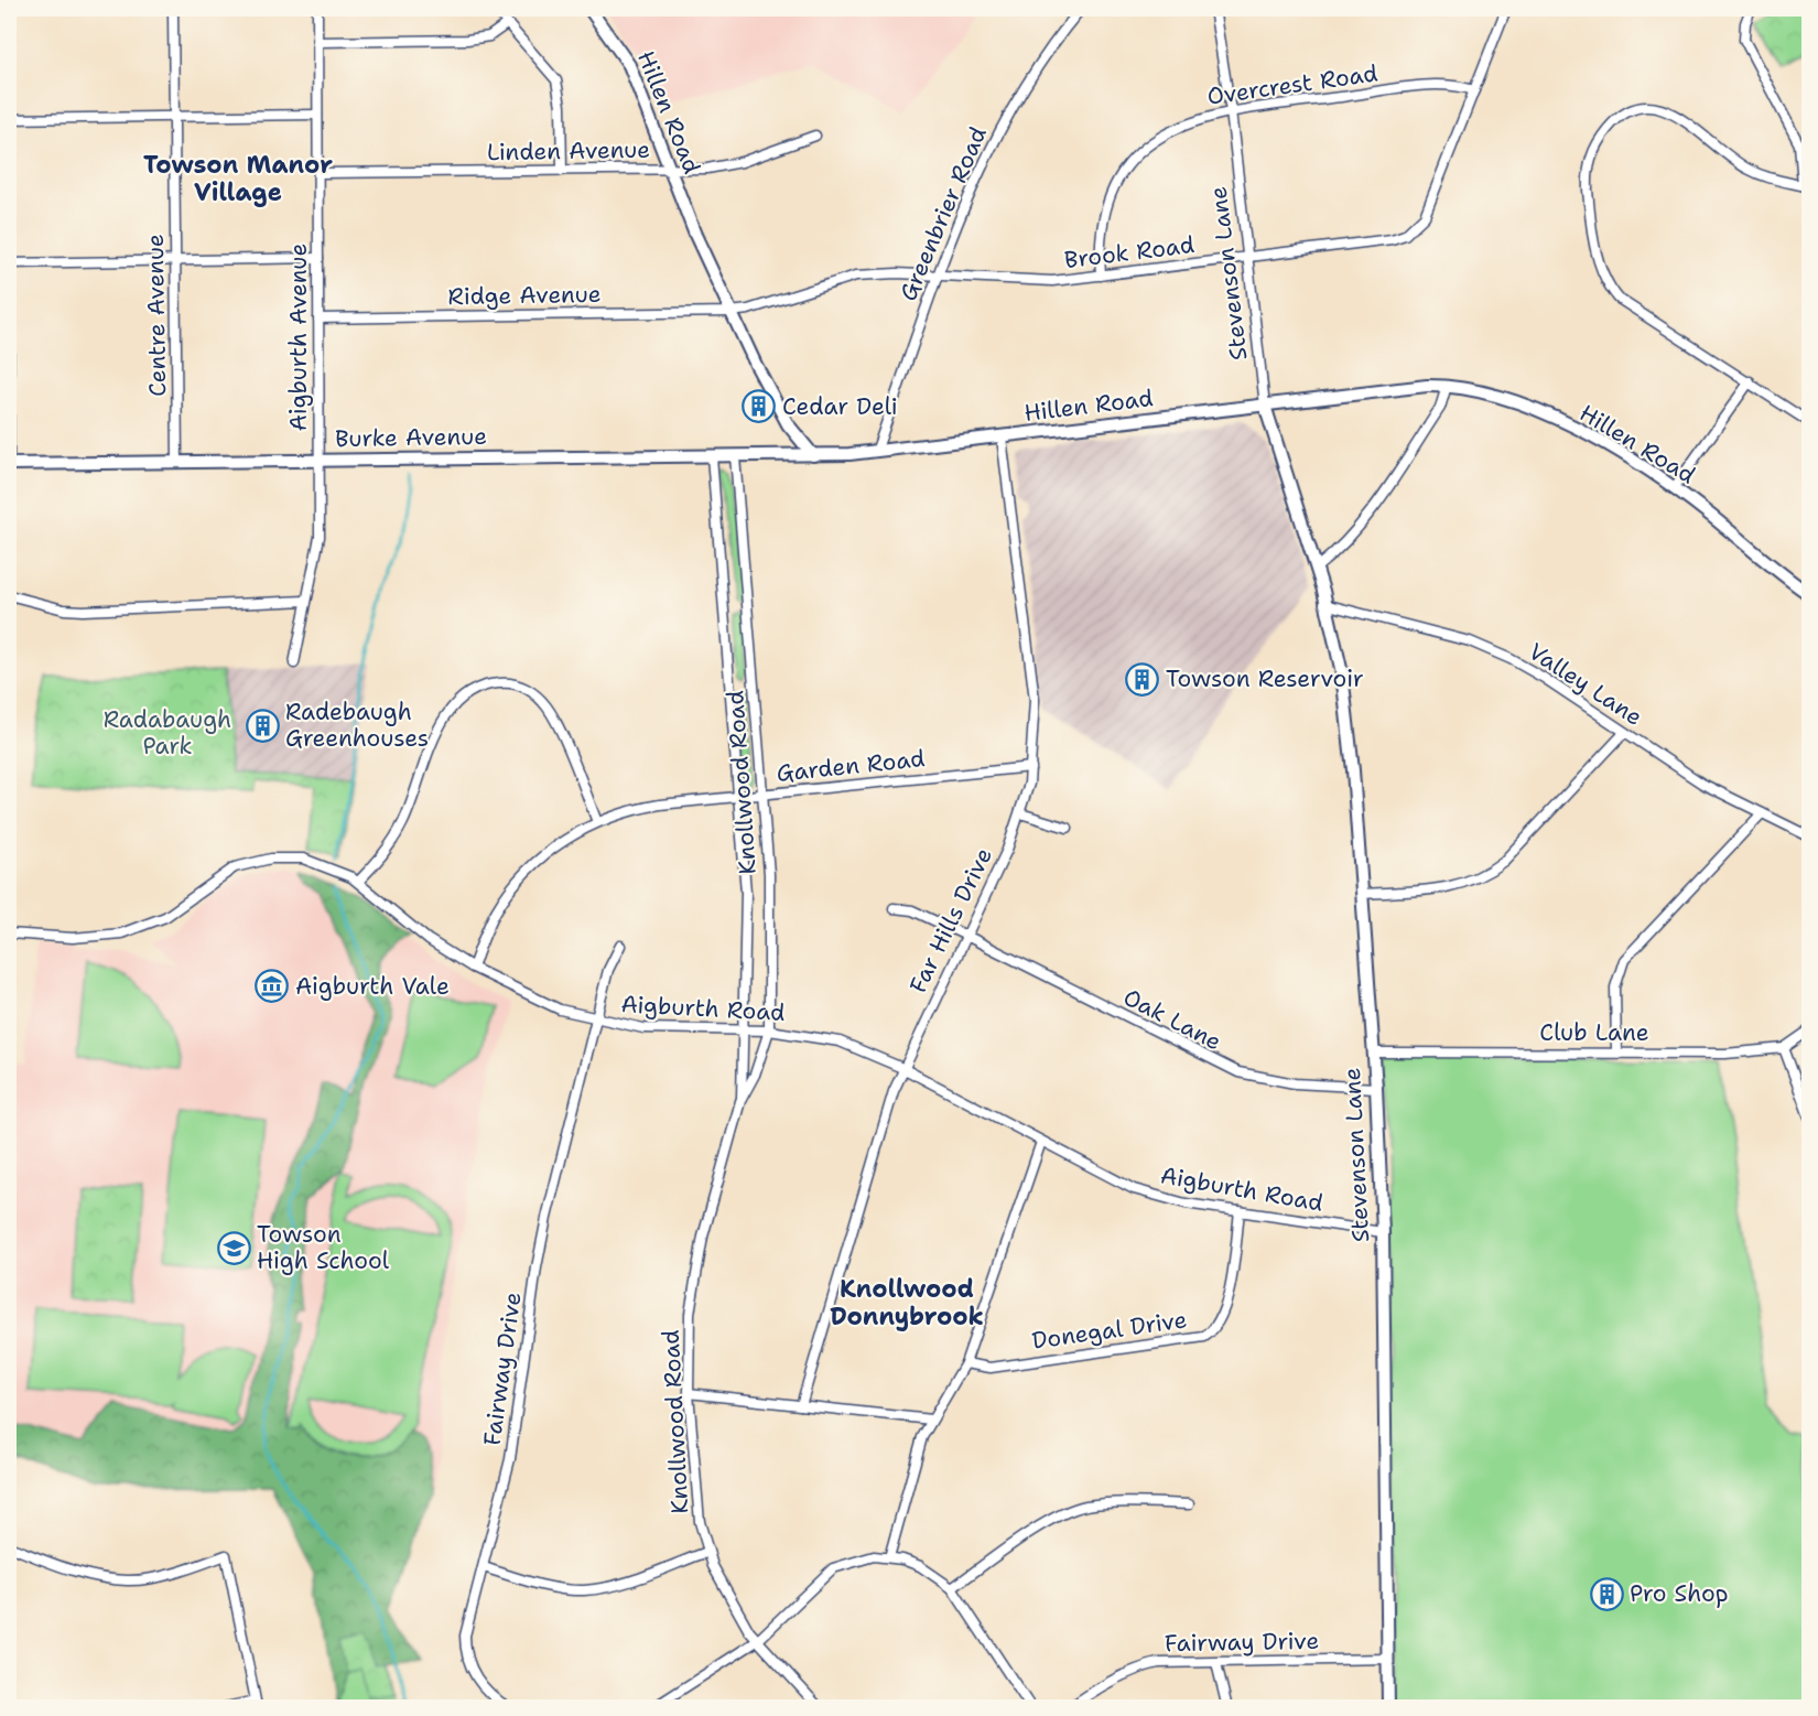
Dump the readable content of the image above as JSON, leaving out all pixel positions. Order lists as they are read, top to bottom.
{
  "streets": {
    "street": [
      "Overcrest Road",
      "Hillen Road",
      "Linden Avenue",
      "Greenbrier Road",
      "Brook Road",
      "Stevenson Lane",
      "Ridge Avenue",
      "Centre Avenue",
      "Aigburth Avenue",
      "Burke Avenue",
      "Valley Lane",
      "Garden Road",
      "Knollwood Road",
      "Far Hills Drive",
      "Aigburth Road",
      "Oak Lane",
      "Club Lane",
      "Donegal Drive",
      "Fairway Drive"
    ]
  },
  "crossings": [
    ["Overcrest Road", "Brook Road"],
    ["Overcrest Road", "Stevenson Lane"],
    ["Hillen Road", "Linden Avenue"],
    ["Hillen Road", "Greenbrier Road"],
    ["Hillen Road", "Brook Road"],
    ["Hillen Road", "Stevenson Lane"],
    ["Hillen Road", "Ridge Avenue"],
    ["Hillen Road", "Burke Avenue"],
    ["Hillen Road", "Far Hills Drive"],
    ["Linden Avenue", "Aigburth Avenue"],
    ["Greenbrier Road", "Brook Road"],
    ["Brook Road", "Stevenson Lane"],
    ["Brook Road", "Ridge Avenue"],
    ["Stevenson Lane", "Valley Lane"],
    ["Stevenson Lane", "Aigburth Road"],
    ["Stevenson Lane", "Oak Lane"],
    ["Stevenson Lane", "Club Lane"],
    ["Stevenson Lane", "Fairway Drive"],
    ["Ridge Avenue", "Aigburth Avenue"],
    ["Centre Avenue", "Burke Avenue"],
    ["Aigburth Avenue", "Burke Avenue"],
    ["Burke Avenue", "Knollwood Road"],
    ["Garden Road", "Knollwood Road"],
    ["Garden Road", "Far Hills Drive"],
    ["Garden Road", "Aigburth Road"],
    ["Knollwood Road", "Aigburth Road"],
    ["Far Hills Drive", "Aigburth Road"],
    ["Far Hills Drive", "Oak Lane"],
    ["Aigburth Road", "Donegal Drive"],
    ["Aigburth Road", "Fairway Drive"]
  ],
  "districts": ["Towson Manor Village", "Knollwood Donnybrook"],
  "parks": ["Radabaugh Park"],
  "places": {
    "building": [
      "Cedar Deli",
      "Towson Reservoir",
      "Radebaugh Greenhouses",
      "Pro Shop"
    ],
    "museum": ["Aigburth Vale"],
    "school or university": ["Towson High School"]
  }
}
